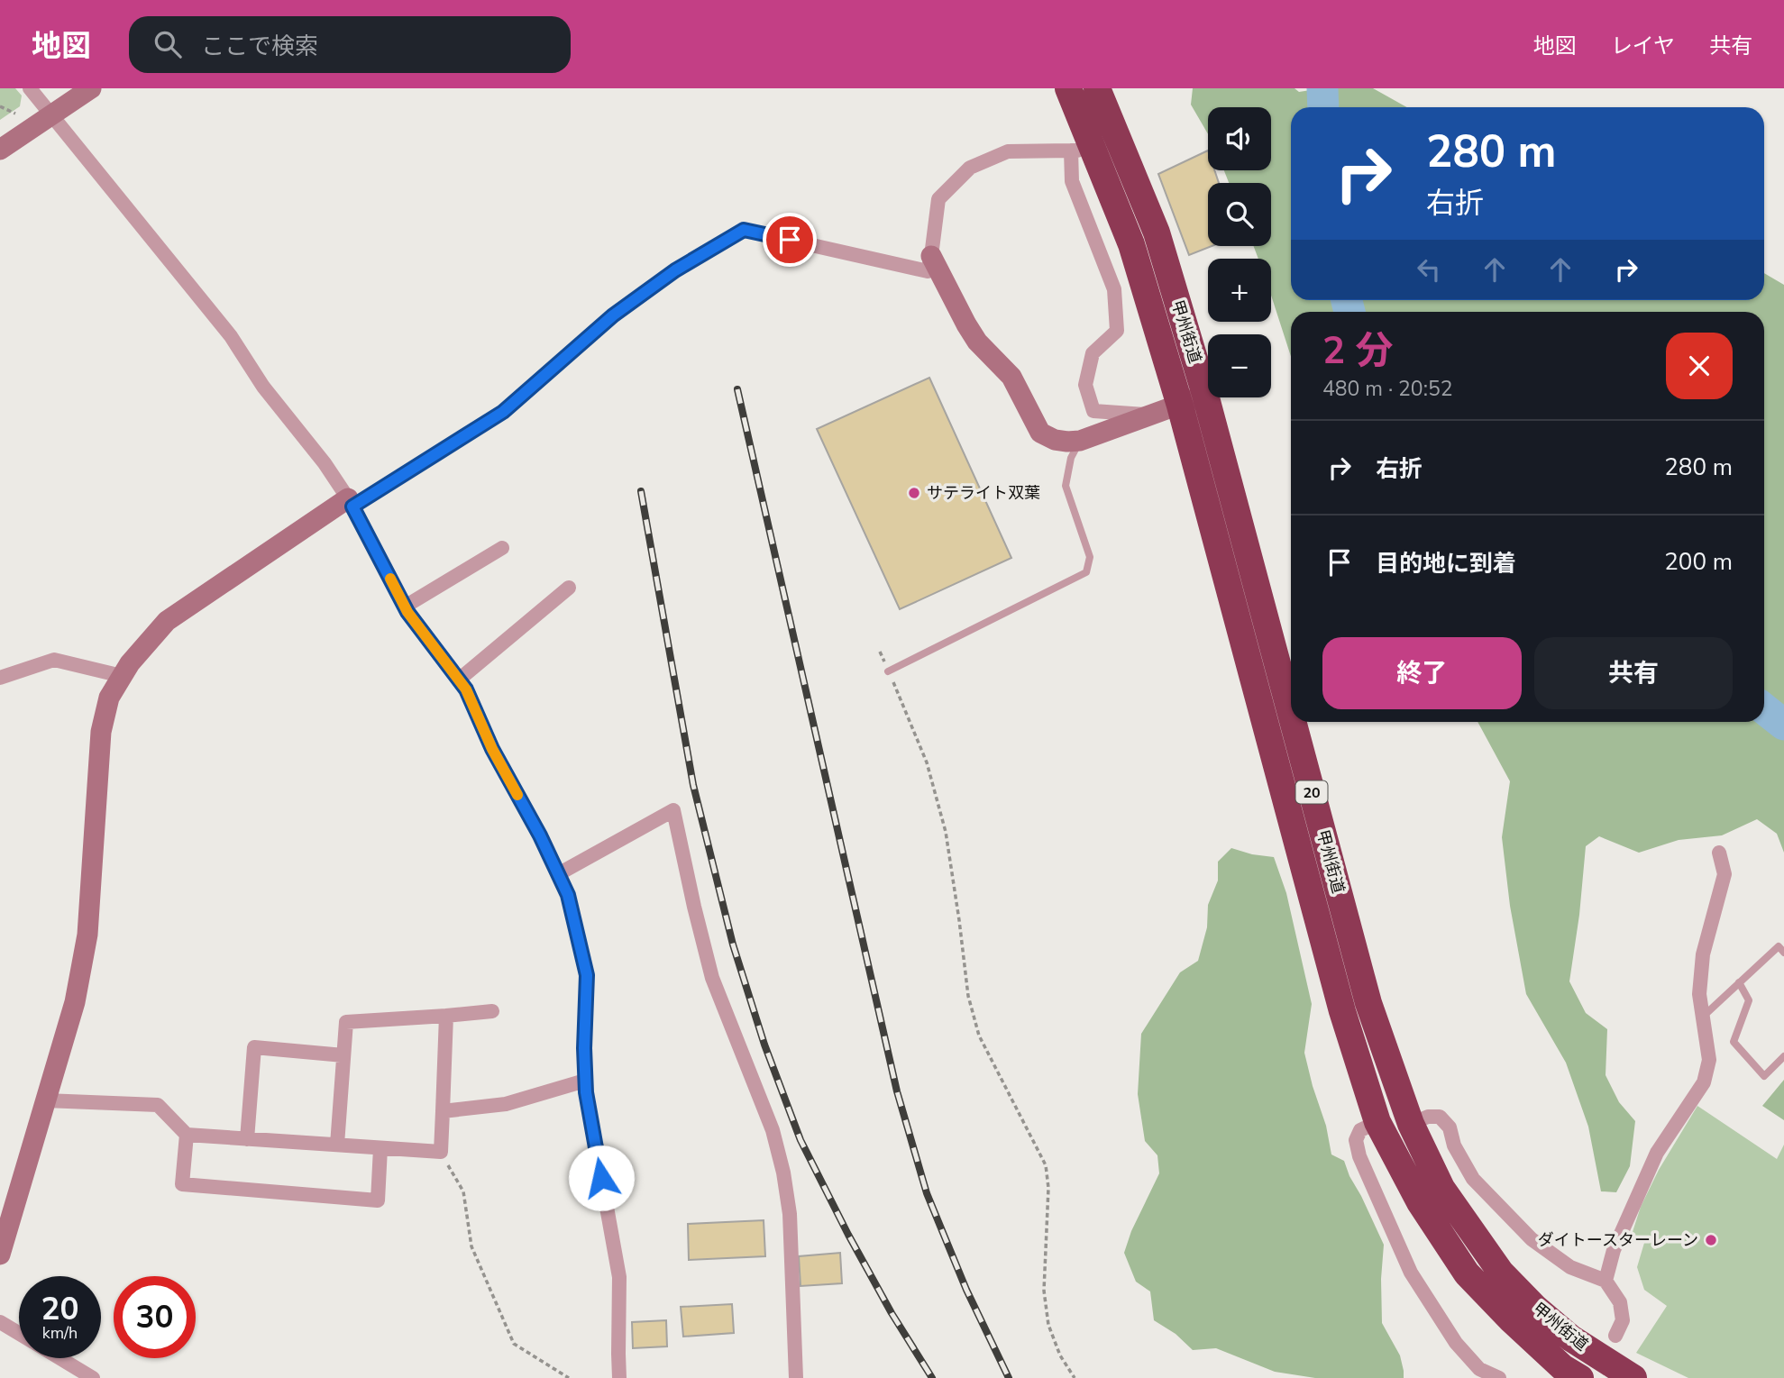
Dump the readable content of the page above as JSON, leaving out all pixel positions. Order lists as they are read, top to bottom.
{
  "streets": {
    "highway": ["甲州街道", "20"]
  },
  "places": ["サテライト双葉", "ダイトースターレーン"],
  "page": {
    "header": "地図",
    "search": "ここで検索",
    "nav": ["地図", "レイヤ", "共有"],
    "map_buttons": ["+", "−"],
    "turn": ["280 m", "右折"],
    "heading": ["2 分", "480 m · 20:52"],
    "list": [
      {
        "name": "右折",
        "value": "280 m"
      },
      {
        "name": "目的地に到着",
        "value": "200 m"
      }
    ],
    "buttons": ["終了", "共有"],
    "speed": "20 km/h",
    "limit": "30"
  }
}
